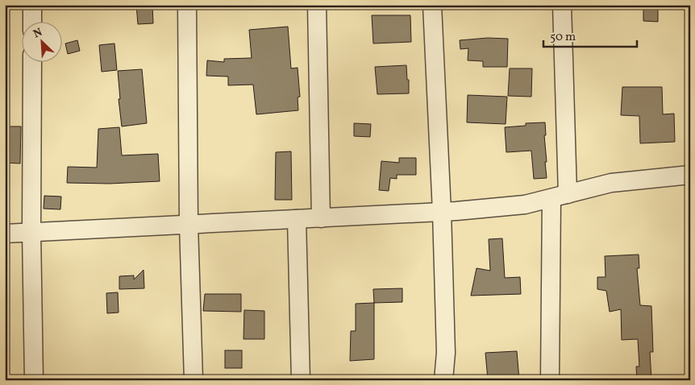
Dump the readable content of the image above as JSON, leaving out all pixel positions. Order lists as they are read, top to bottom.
{
  "scale_bar": "50 m",
  "north": "top left"
}
